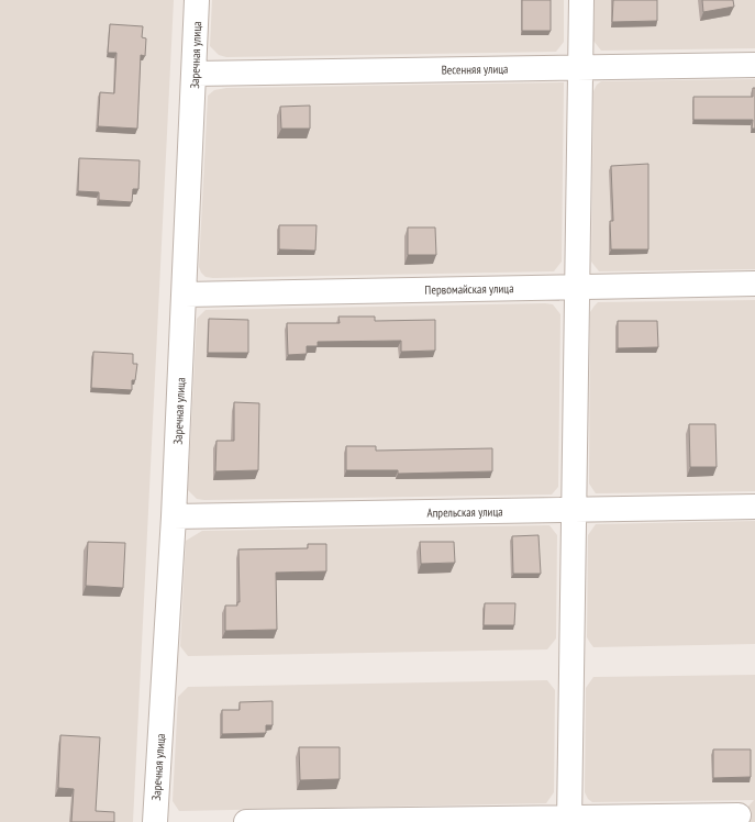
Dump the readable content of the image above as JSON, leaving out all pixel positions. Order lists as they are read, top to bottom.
{
  "streets": {
    "street": [
      "Заречная улица",
      "Весенняя улица",
      "Первомайская улица",
      "Апрельская улица"
    ]
  },
  "crossings": [
    ["Заречная улица", "Весенняя улица"],
    ["Заречная улица", "Первомайская улица"],
    ["Заречная улица", "Апрельская улица"]
  ]
}
